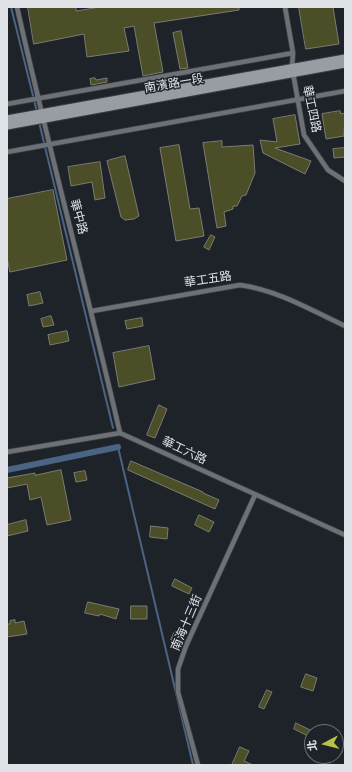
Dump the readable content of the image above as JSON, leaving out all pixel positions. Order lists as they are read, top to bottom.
{
  "streets": {
    "main road": ["南濱路一段"],
    "street": [
      "華工四路",
      "華中路",
      "華工五路",
      "華工六路",
      "南海十三街"
    ]
  },
  "crossings": [
    ["南濱路一段", "華工四路"],
    ["南濱路一段", "華中路"],
    ["華中路", "華工五路"],
    ["華中路", "華工六路"],
    ["華工六路", "南海十三街"]
  ],
  "north": "left"
}
